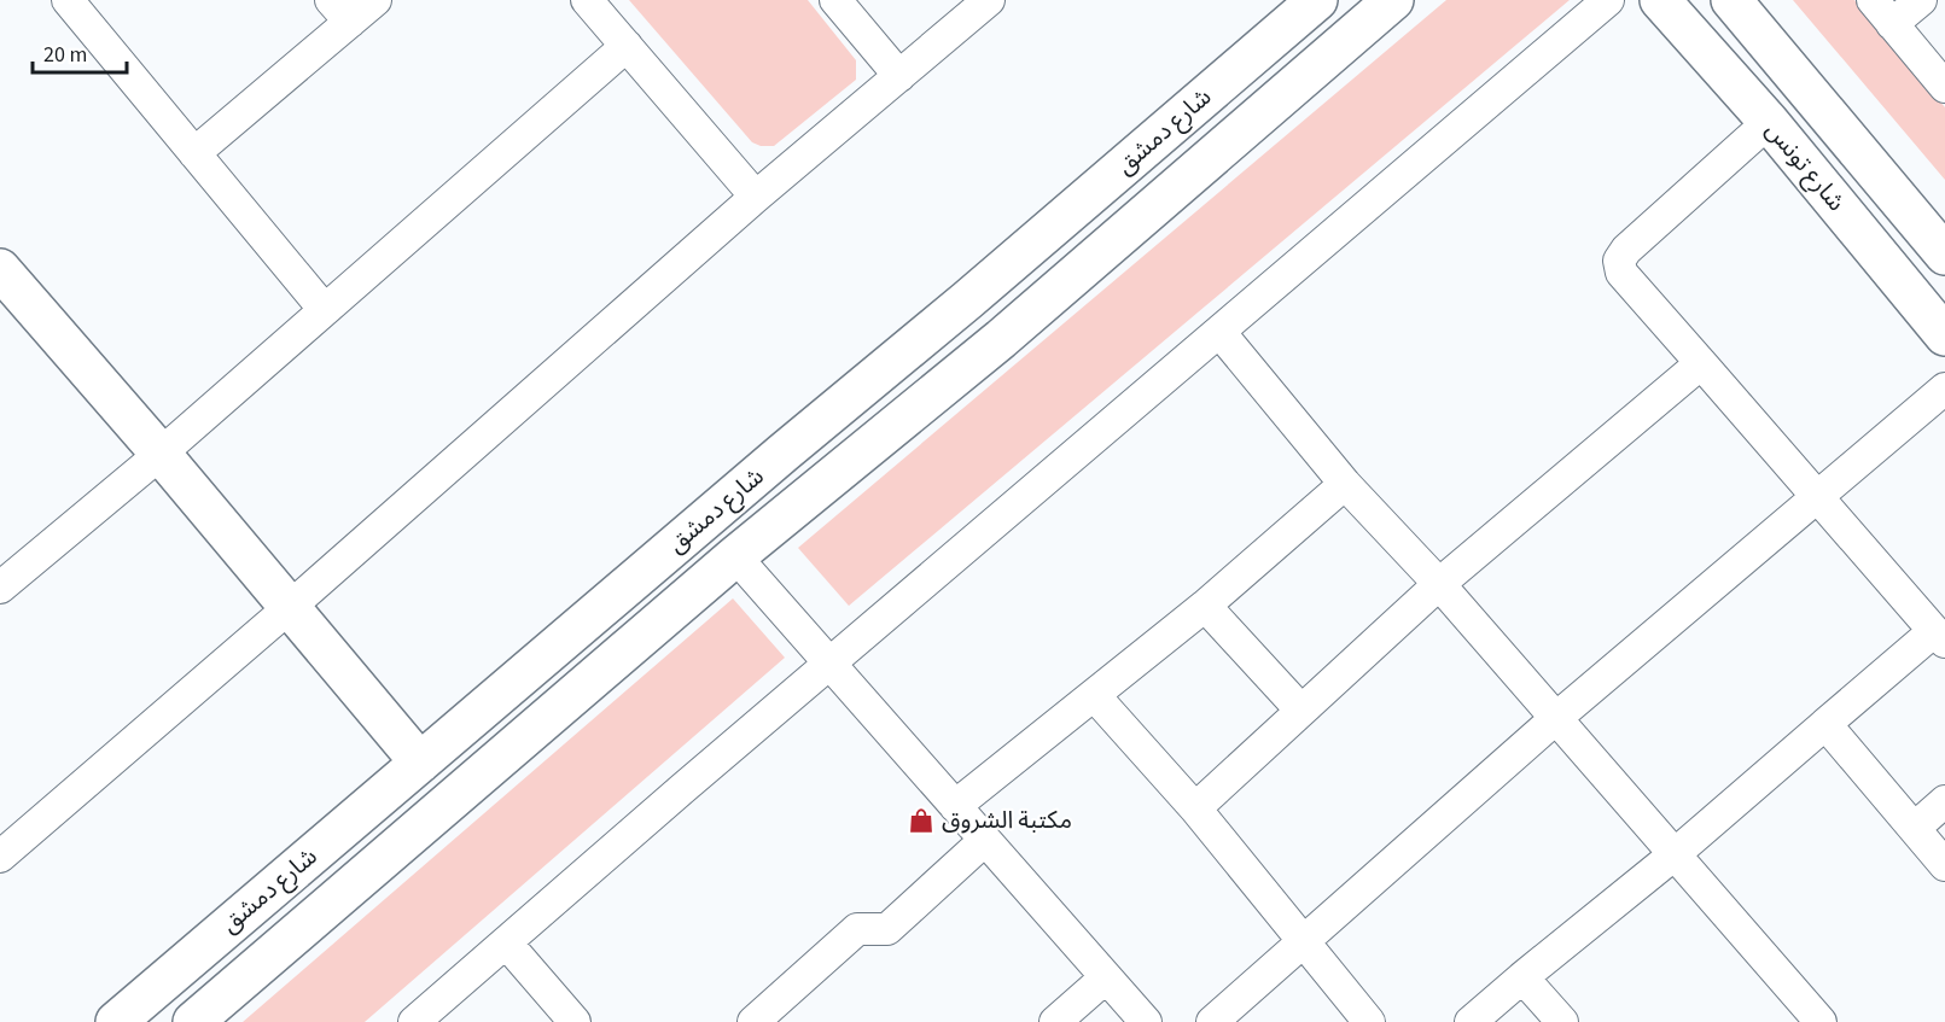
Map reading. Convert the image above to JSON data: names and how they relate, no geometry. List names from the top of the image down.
{
  "streets": {
    "main road": ["شارع دمشق", "شارع تونس"]
  },
  "places": {
    "shop": ["مكتبة الشروق"]
  },
  "scale_bar": "20 m"
}
